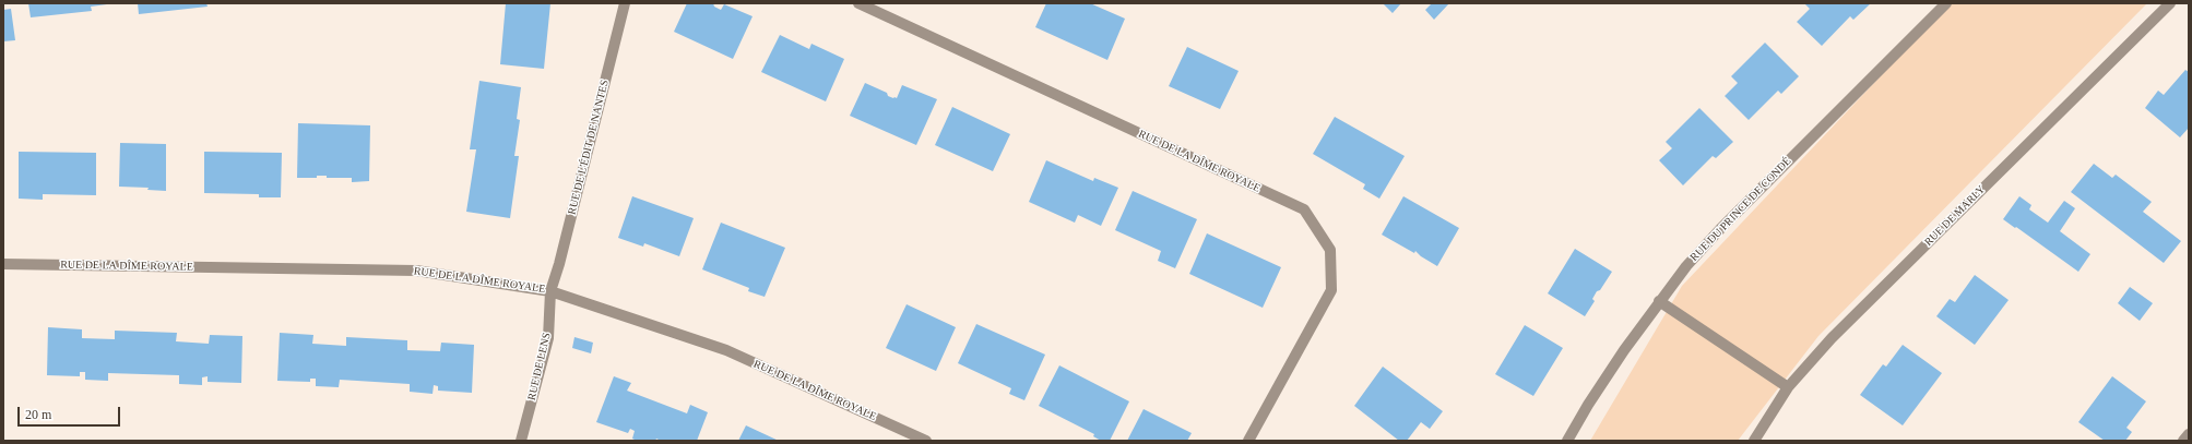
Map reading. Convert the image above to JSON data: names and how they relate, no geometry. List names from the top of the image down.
{
  "streets": {
    "street": [
      "RUE DE L'ÉDIT DE NANTES",
      "RUE DE LA DÎME ROYALE",
      "RUE DU PRINCE DE CONDÉ",
      "RUE DE MARLY",
      "RUE DE LENS"
    ]
  },
  "crossings": [
    ["RUE DE L'ÉDIT DE NANTES", "RUE DE LA DÎME ROYALE"],
    ["RUE DE L'ÉDIT DE NANTES", "RUE DE LENS"],
    ["RUE DE LA DÎME ROYALE", "RUE DE LENS"]
  ],
  "scale_bar": "20 m"
}
